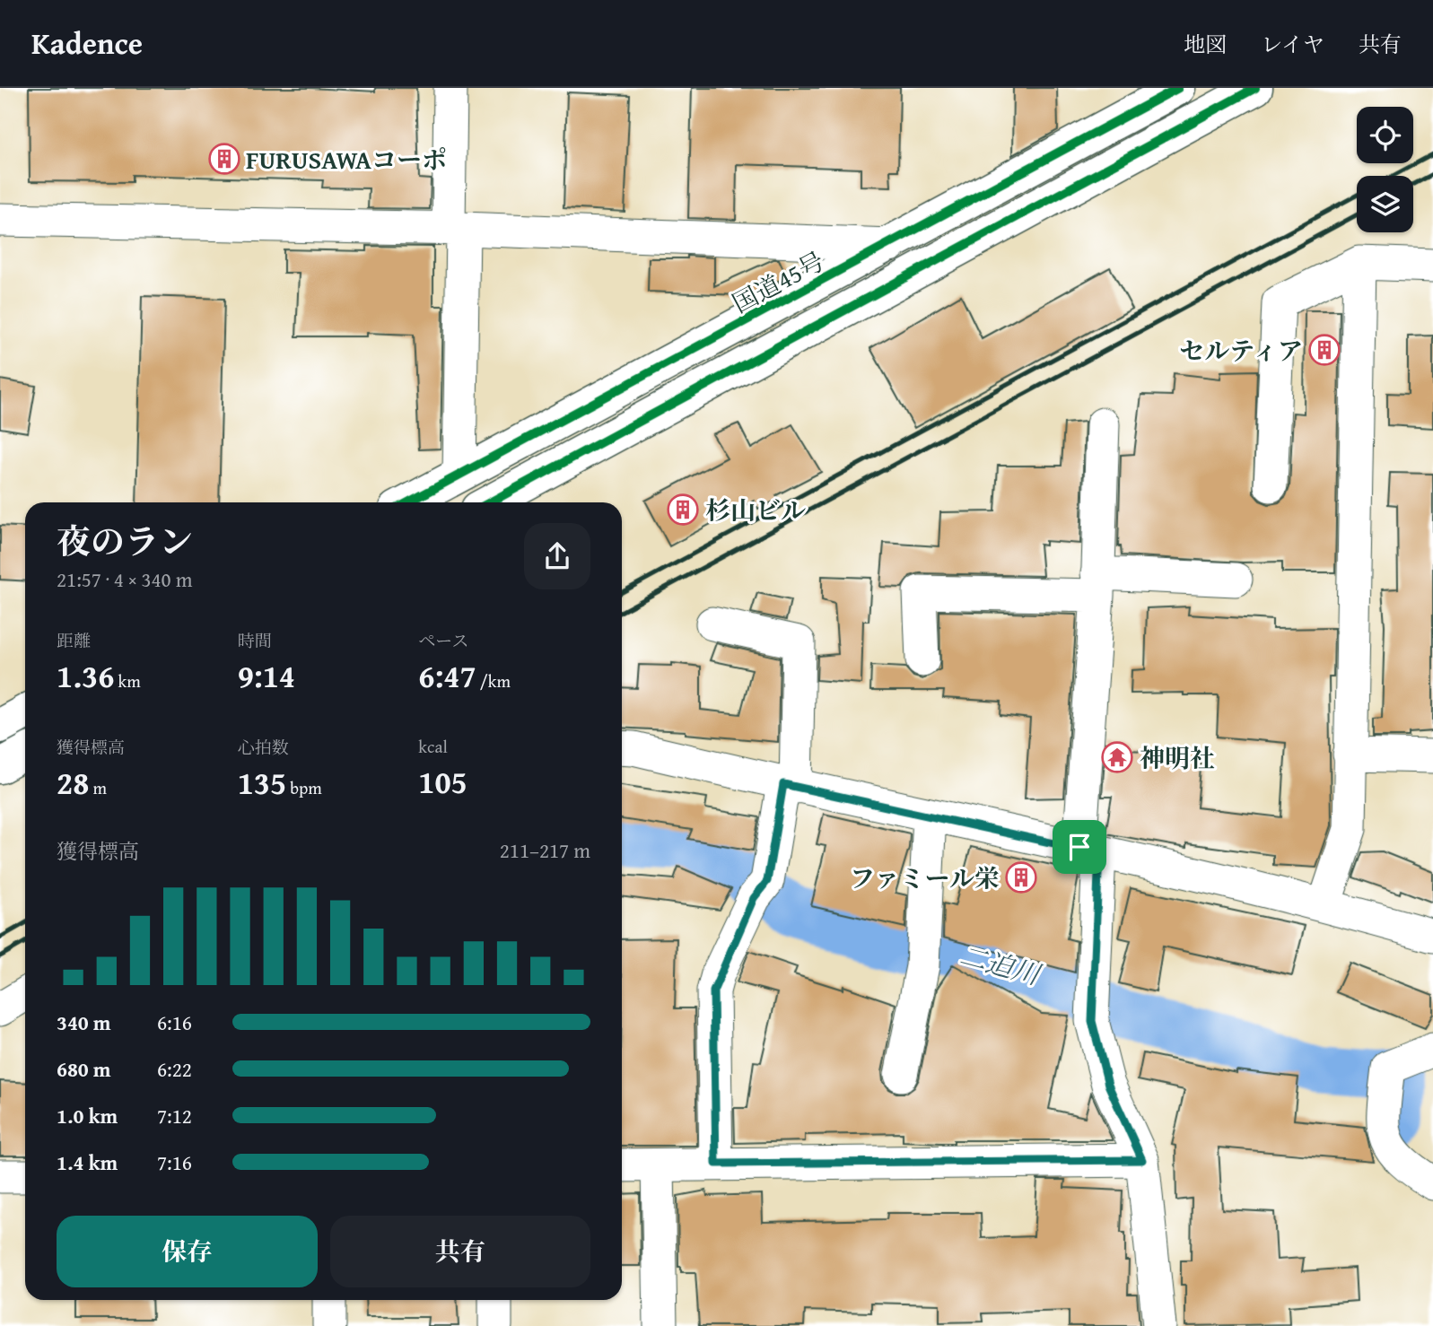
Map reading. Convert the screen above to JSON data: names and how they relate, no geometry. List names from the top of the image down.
{
  "streets": {
    "highway": ["国道45号"]
  },
  "water": ["二迫川"],
  "places": {
    "building": [
      "FURUSAWAコーポ",
      "セルティア",
      "杉山ビル",
      "ファミール栄"
    ],
    "temple": ["神明社"]
  },
  "page": {
    "header": "Kadence",
    "nav": ["地図", "レイヤ", "共有"],
    "heading": ["夜のラン", "21:57 · 4 × 340 m"],
    "stats": [
      ["距離", "1.36 km"],
      ["時間", "9:14"],
      ["ペース", "6:47 /km"],
      ["獲得標高", "28 m"],
      ["心拍数", "135 bpm"],
      ["kcal", "105"]
    ],
    "chart": ["獲得標高", "211–217 m"],
    "list": [
      {
        "name": "340 m",
        "note": "6:16"
      },
      {
        "name": "680 m",
        "note": "6:22"
      },
      {
        "name": "1.0 km",
        "note": "7:12"
      },
      {
        "name": "1.4 km",
        "note": "7:16"
      }
    ],
    "buttons": ["保存", "共有"]
  }
}
